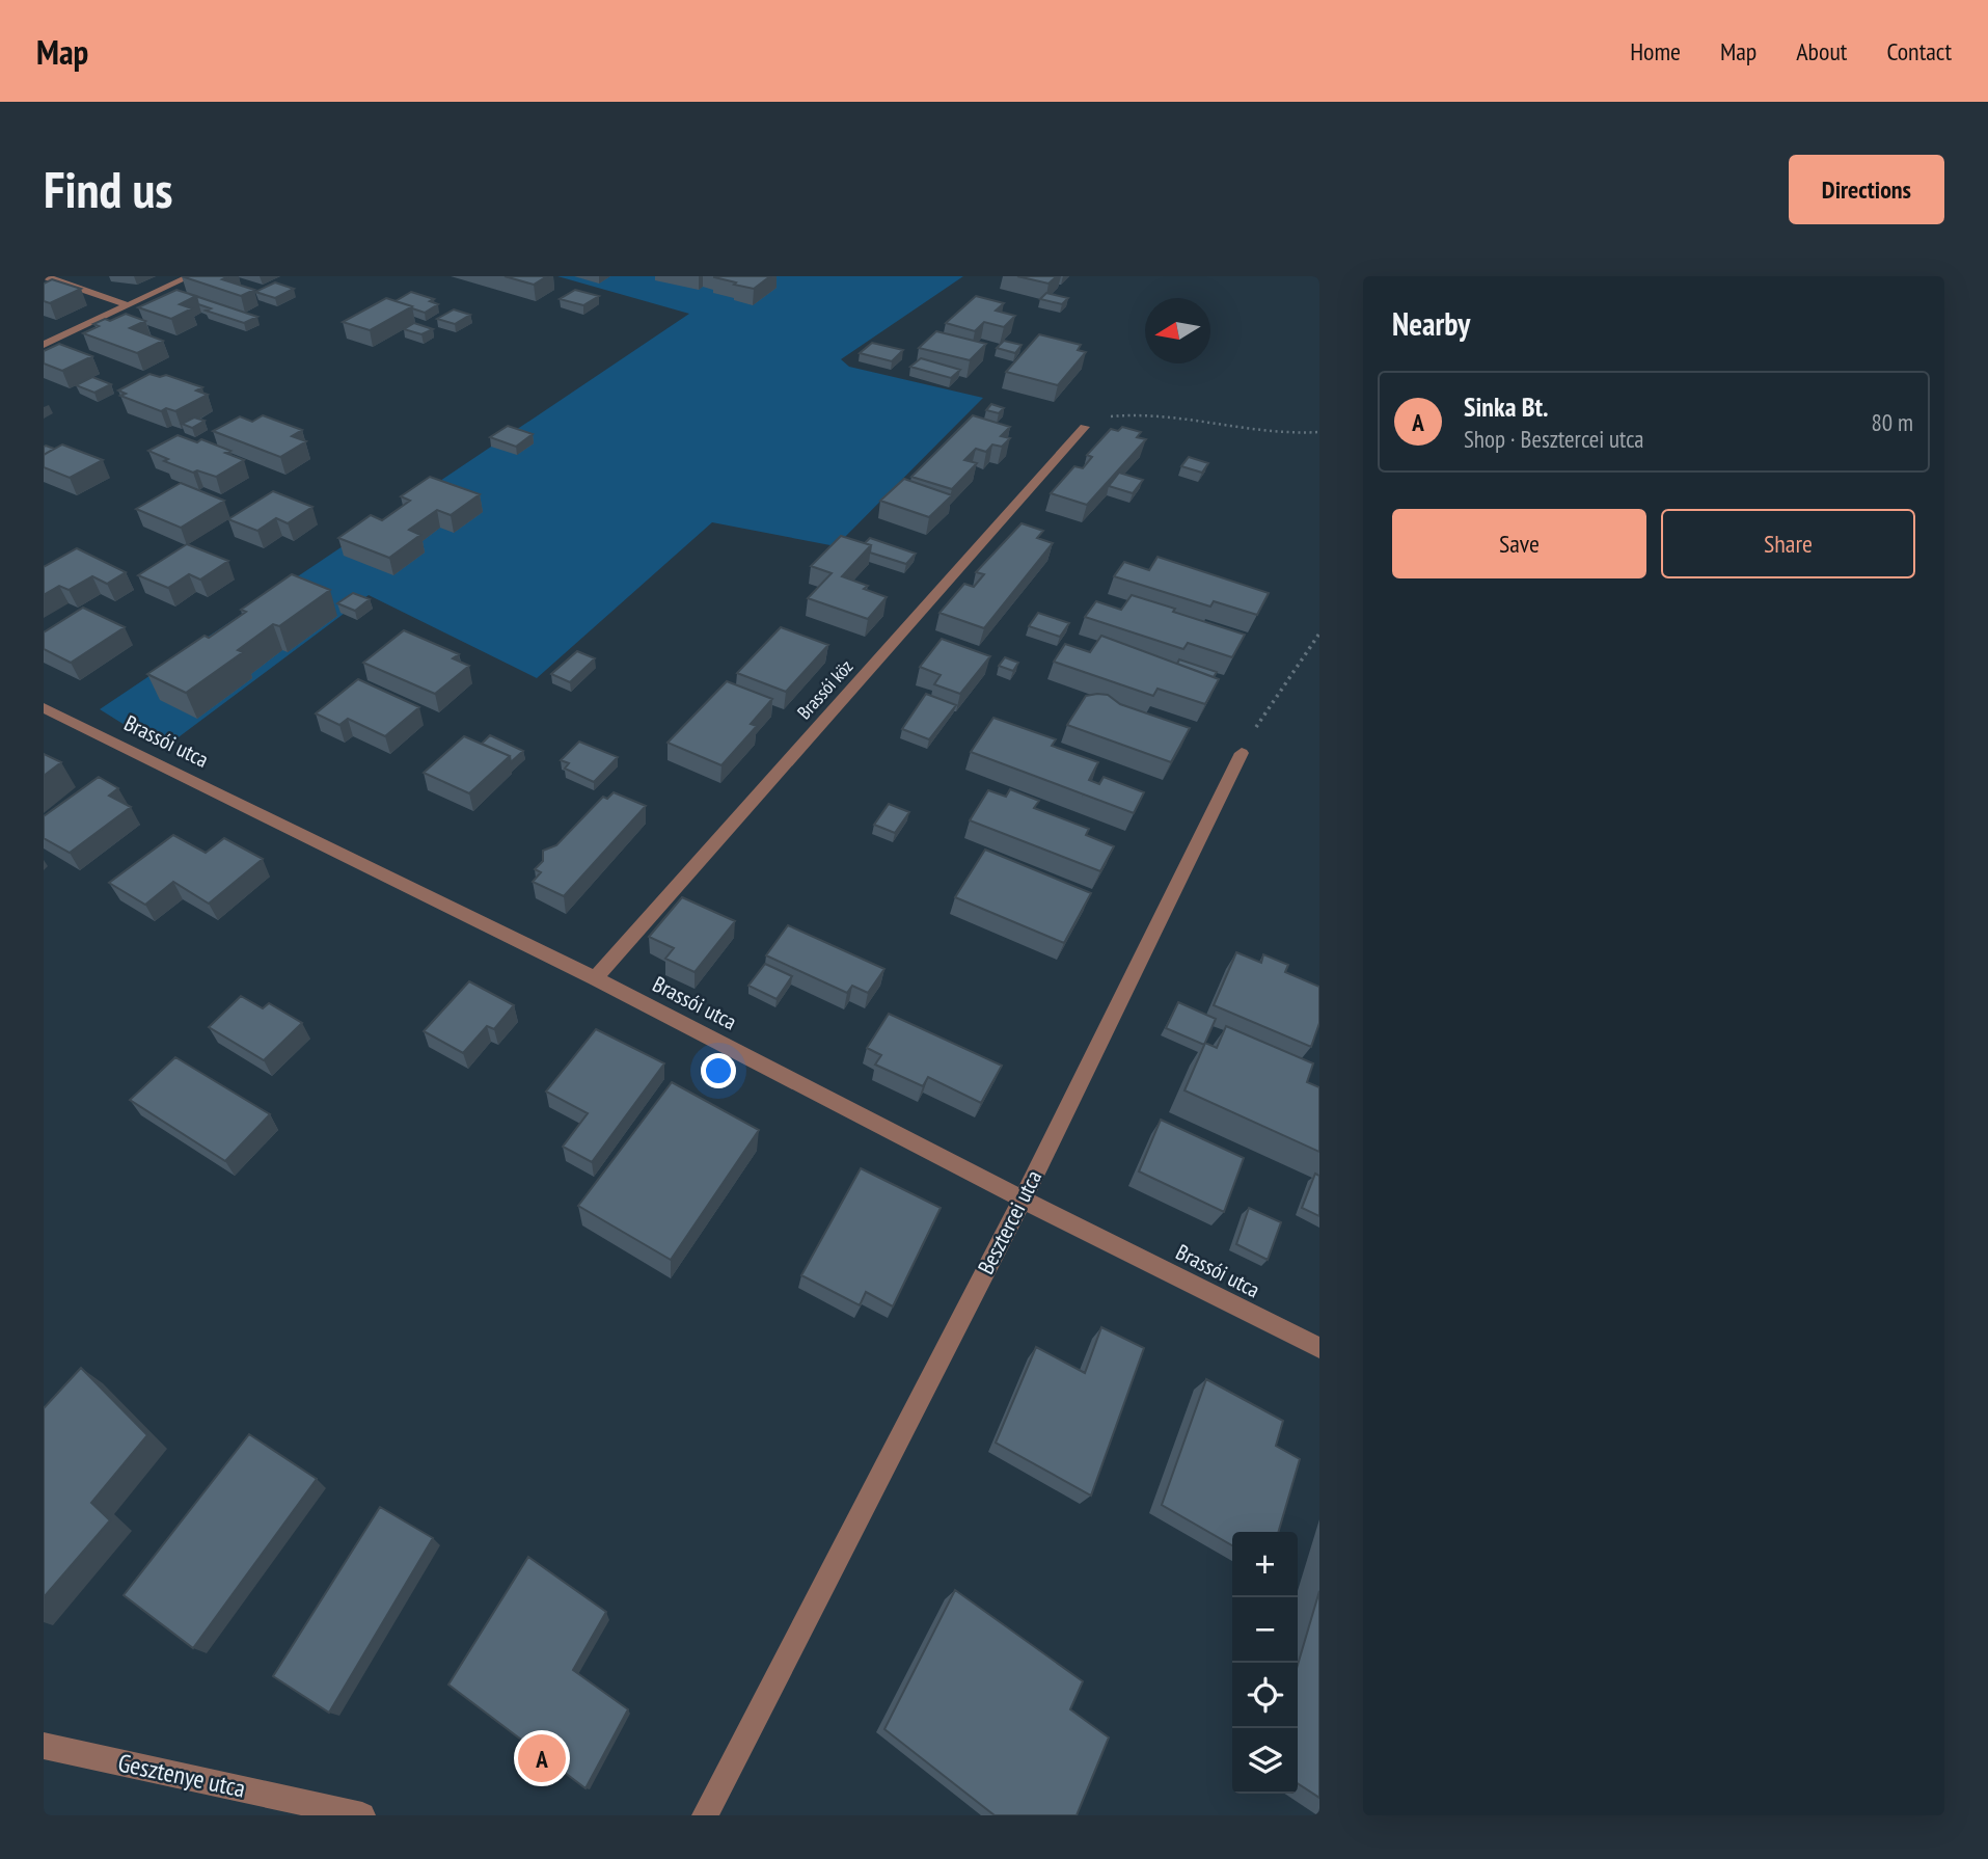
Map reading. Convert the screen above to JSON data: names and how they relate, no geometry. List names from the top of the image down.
{
  "streets": {
    "street": [
      "Brassói köz",
      "Brassói utca",
      "Besztercei utca",
      "Gesztenye utca"
    ]
  },
  "crossings": [
    ["Brassói köz", "Brassói utca"],
    ["Brassói utca", "Besztercei utca"]
  ],
  "north": "left",
  "page": {
    "header": "Map",
    "nav": [
      "Home",
      "Map",
      "About",
      "Contact"
    ],
    "buttons": [
      "Directions",
      ["Save", "Share"]
    ],
    "title": "Find us",
    "heading": "Nearby",
    "list": [
      {
        "mark": "A",
        "name": "Sinka Bt.",
        "note": "Shop · Besztercei utca",
        "value": "80 m"
      }
    ],
    "map_buttons": ["+", "−"],
    "pins": "A"
  }
}
